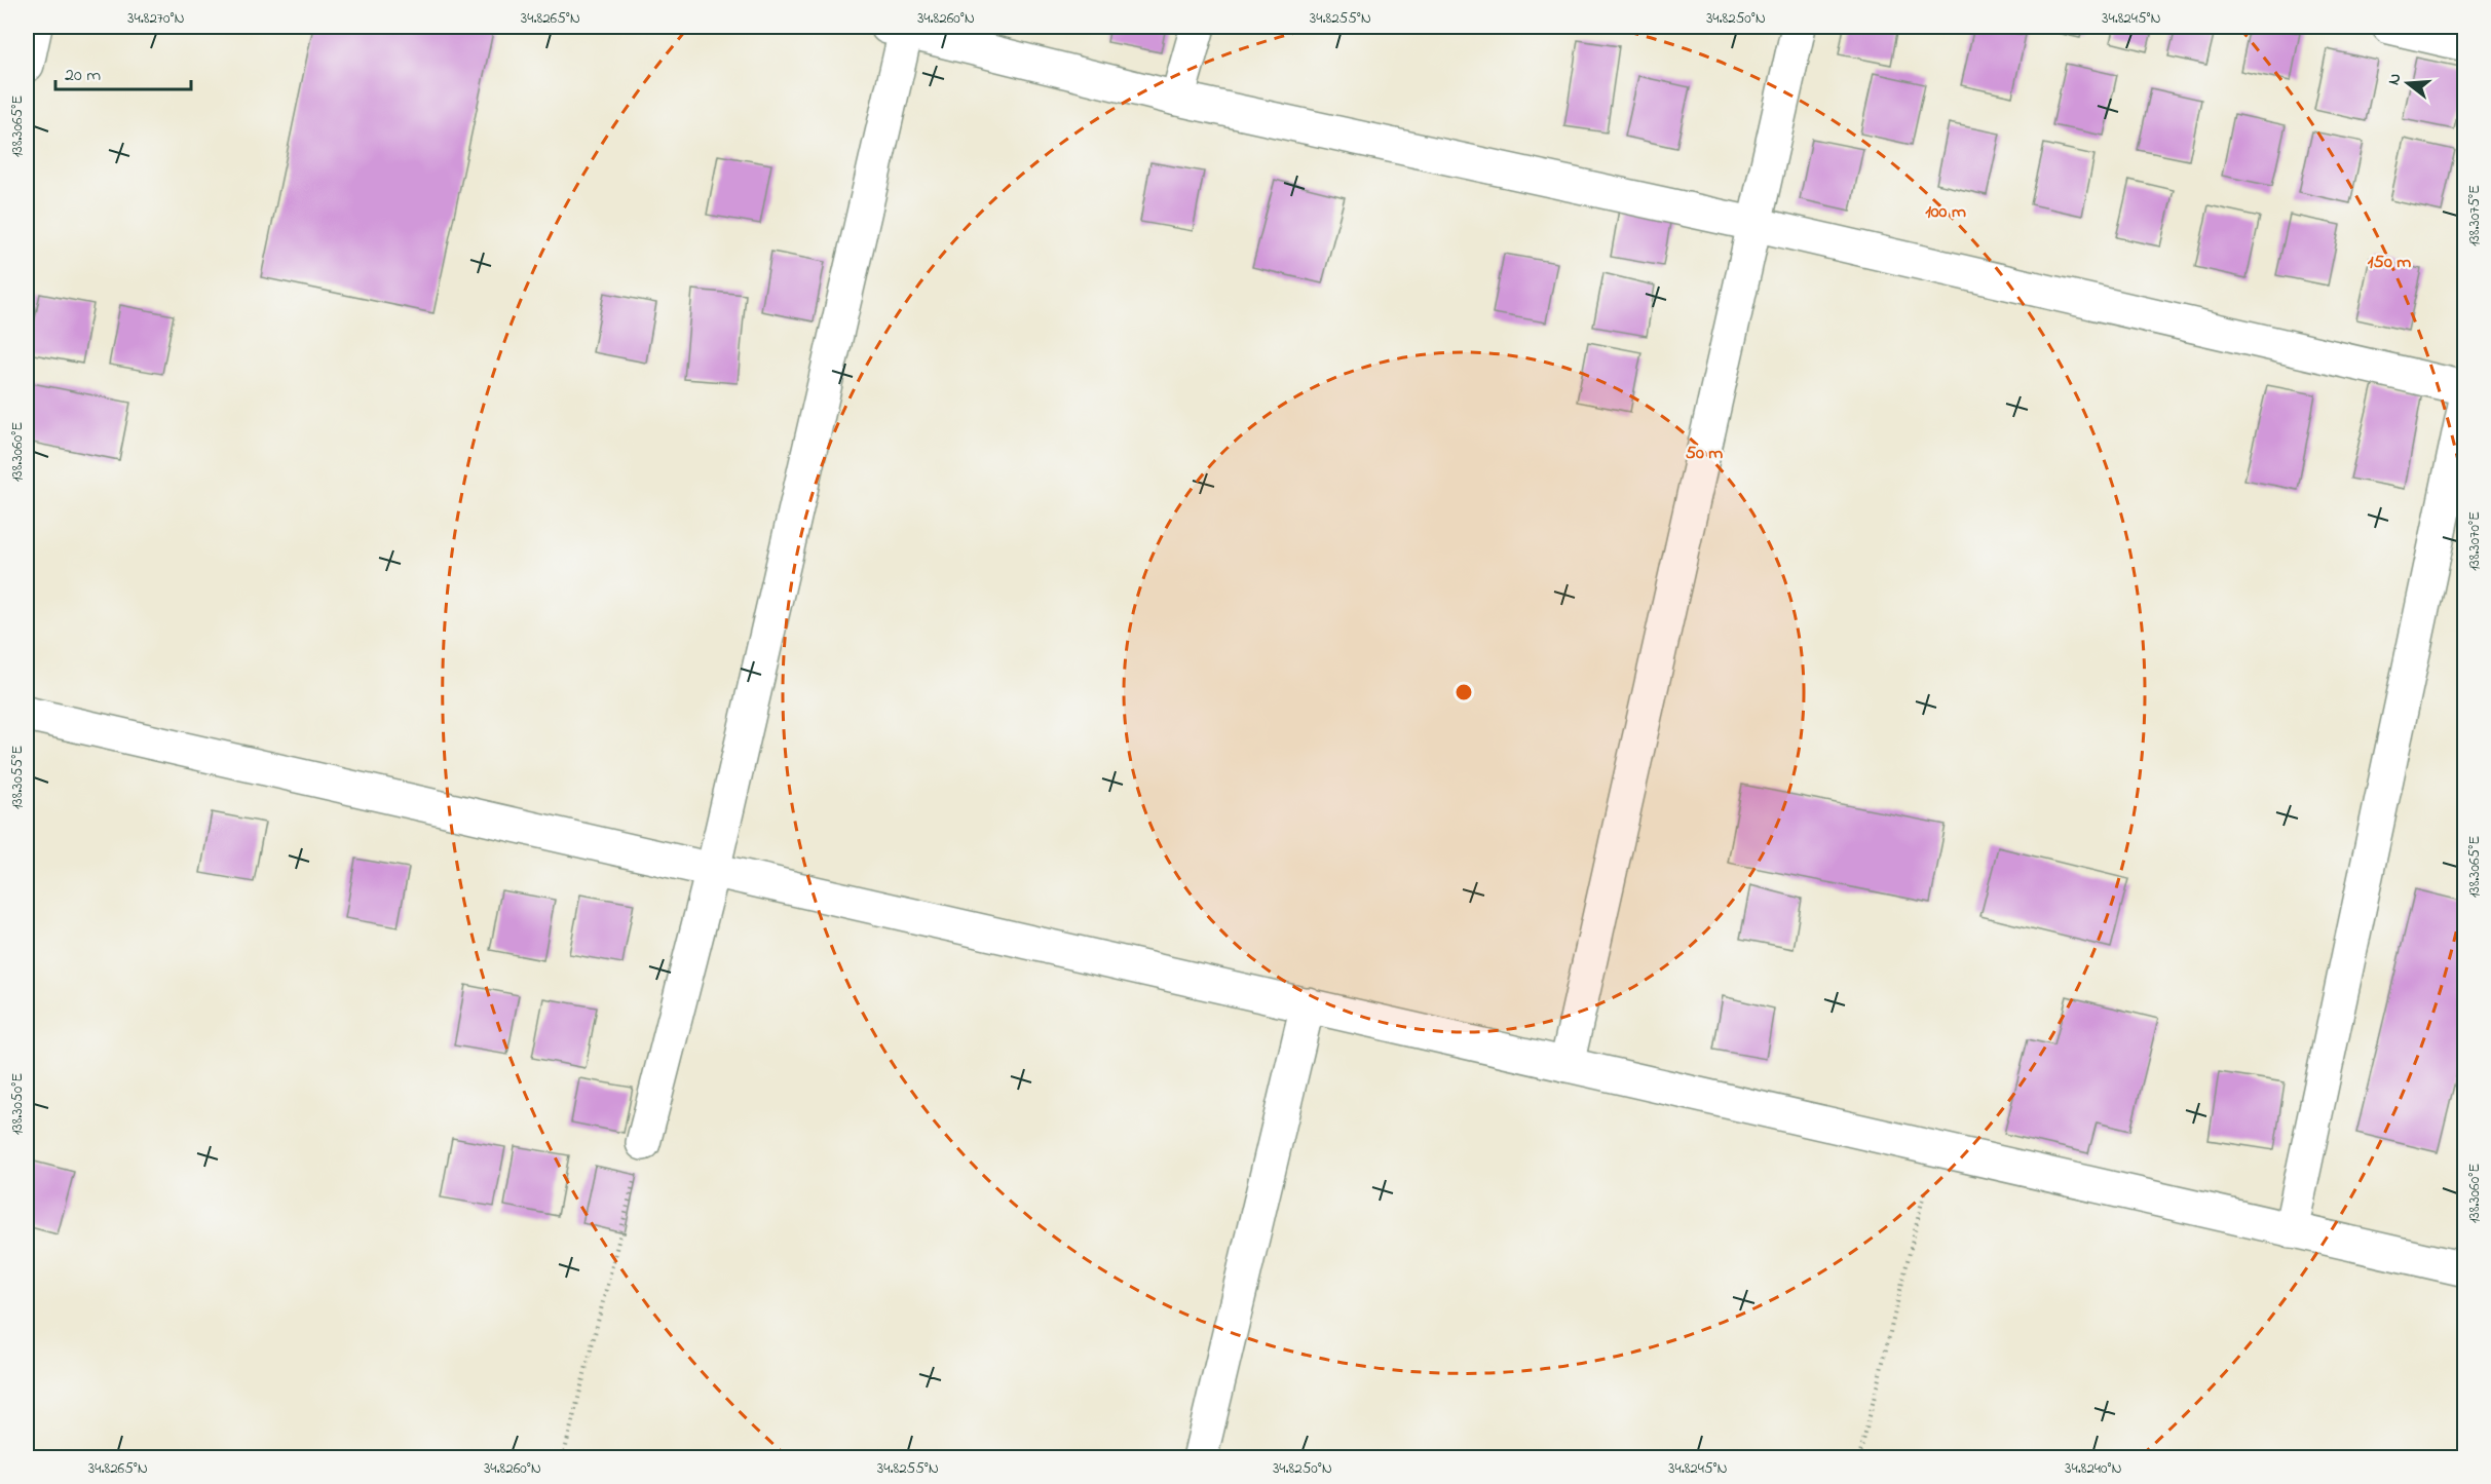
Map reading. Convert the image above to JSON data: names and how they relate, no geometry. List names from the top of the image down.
{
  "scale_bar": "20 m",
  "north": "left",
  "coordinates": [
    "34.8270°N",
    "34.8265°N",
    "34.8260°N",
    "34.8255°N",
    "34.8250°N",
    "34.8245°N",
    "138.3065°E",
    "138.3075°E",
    "138.3060°E",
    "138.3070°E",
    "138.3055°E",
    "138.3050°E",
    "34.8240°N"
  ],
  "rings": ["100 m", "150 m", "50 m"]
}
